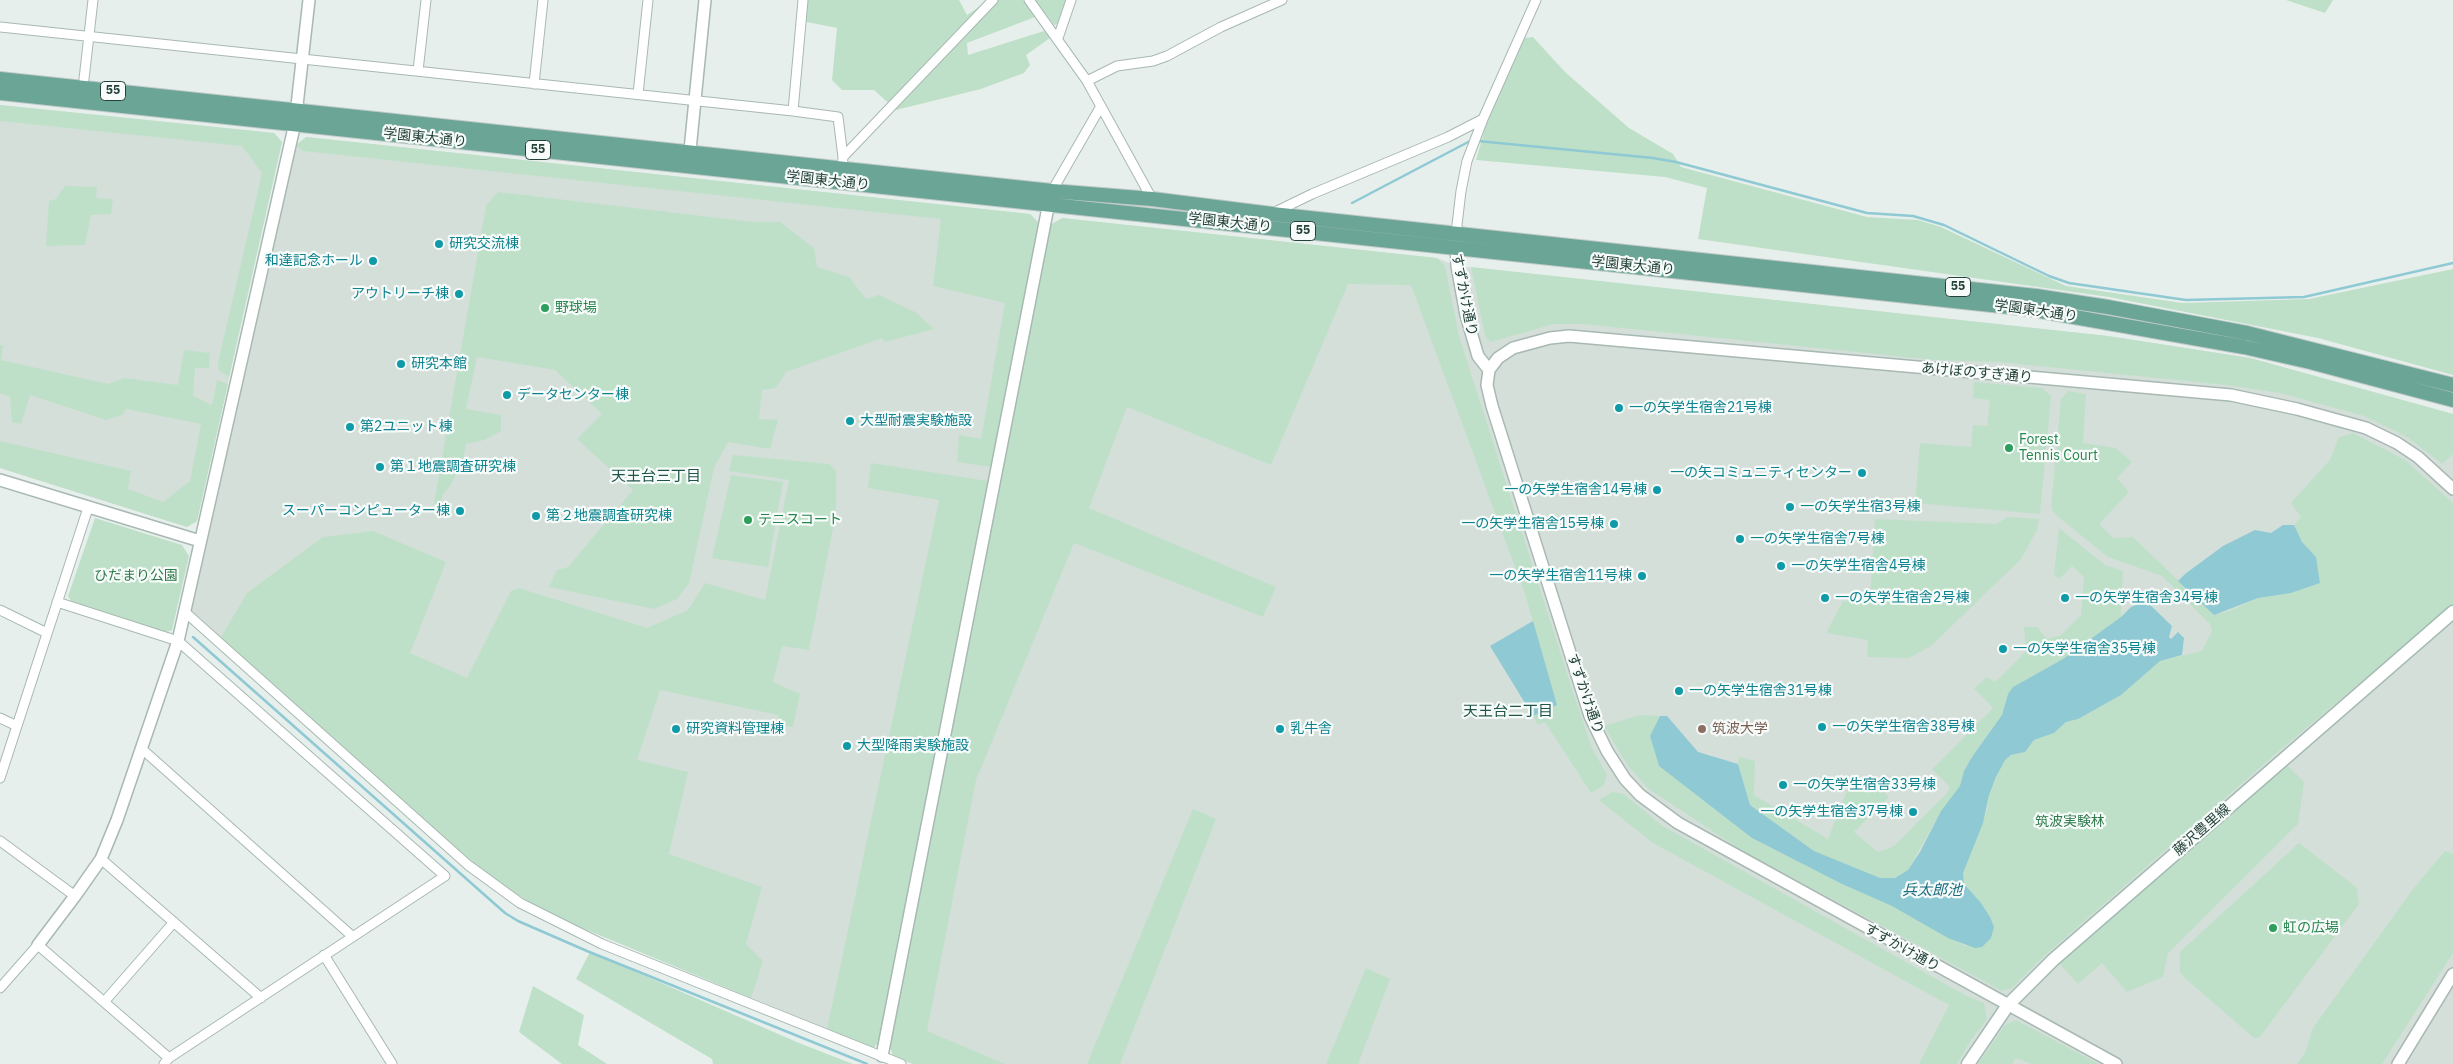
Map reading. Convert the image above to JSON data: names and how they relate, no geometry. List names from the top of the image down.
{
  "streets": {
    "main road": ["55", "学園東大通り", "藤沢豊里線"],
    "street": ["すずかけ通り", "あけぼのすぎ通り"]
  },
  "crossings": [
    ["学園東大通り", "すずかけ通り"],
    ["すずかけ通り", "あけぼのすぎ通り"],
    ["すずかけ通り", "藤沢豊里線"]
  ],
  "districts": ["天王台三丁目", "天王台二丁目"],
  "water": ["兵太郎池"],
  "parks": ["ひだまり公園", "筑波実験林"],
  "places": [
    "研究交流棟",
    "和達記念ホール",
    "アウトリーチ棟",
    "野球場",
    "研究本館",
    "データセンター棟",
    "一の矢学生宿舎21号棟",
    "大型耐震実験施設",
    "第2ユニット棟",
    "Forest Tennis Court",
    "第１地震調査研究棟",
    "一の矢コミュニティセンター",
    "一の矢学生宿舎14号棟",
    "一の矢学生宿3号棟",
    "スーパーコンピューター棟",
    "第２地震調査研究棟",
    "テニスコート",
    "一の矢学生宿舎15号棟",
    "一の矢学生宿舎7号棟",
    "一の矢学生宿舎4号棟",
    "一の矢学生宿舎11号棟",
    "一の矢学生宿舎2号棟",
    "一の矢学生宿舎34号棟",
    "一の矢学生宿舎35号棟",
    "一の矢学生宿舎31号棟",
    "一の矢学生宿舎38号棟",
    "研究資料管理棟",
    "乳牛舎",
    "筑波大学",
    "大型降雨実験施設",
    "一の矢学生宿舎33号棟",
    "一の矢学生宿舎37号棟",
    "虹の広場"
  ]
}
